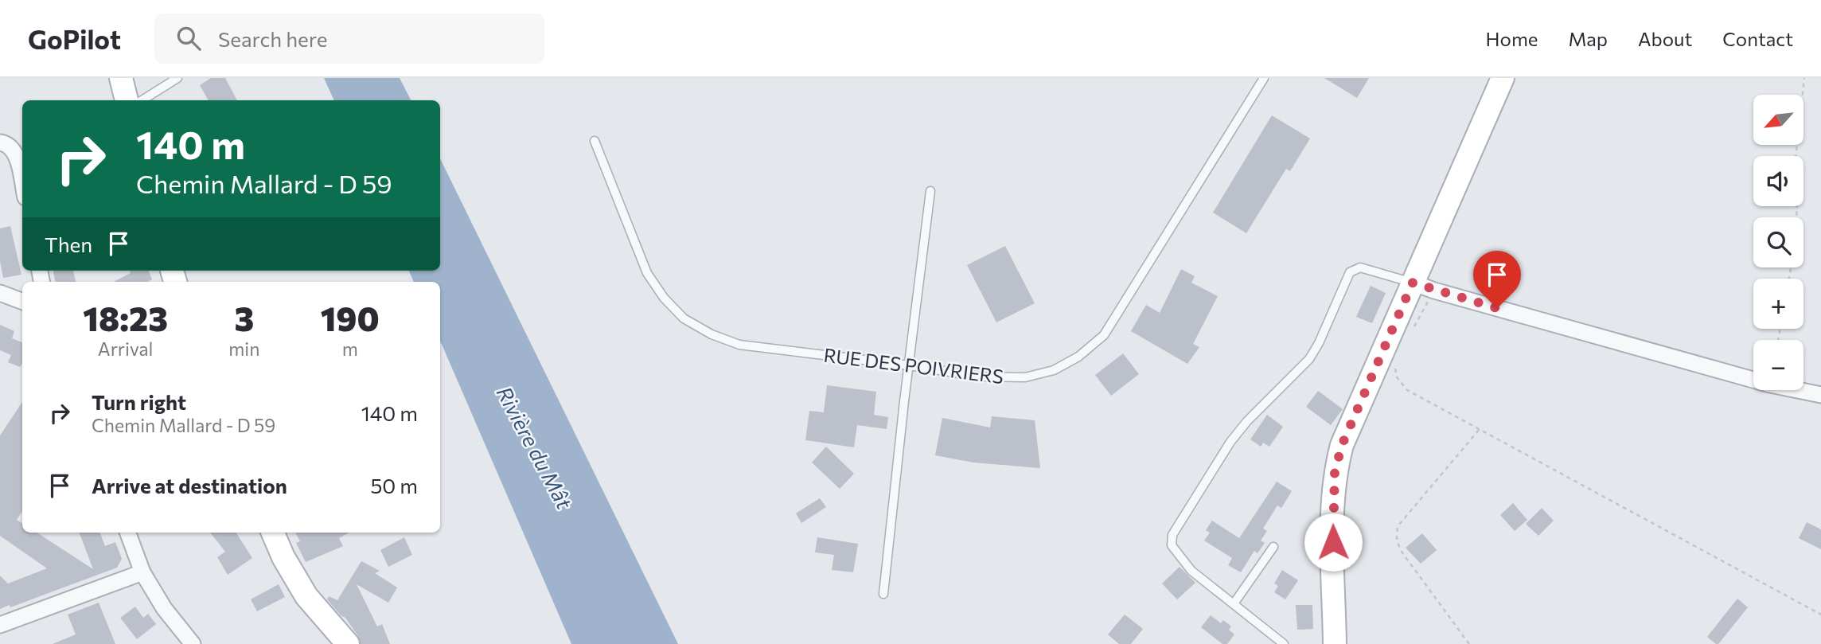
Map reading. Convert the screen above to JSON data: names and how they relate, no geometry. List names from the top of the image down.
{
  "streets": {
    "lane": ["RUE DES POIVRIERS"]
  },
  "water": ["Rivière du Mât"],
  "north": "bottom left",
  "page": {
    "header": "GoPilot",
    "search": "Search here",
    "nav": [
      "Home",
      "Map",
      "About",
      "Contact"
    ],
    "map_buttons": ["+", "−"],
    "turn": ["140 m", "Chemin Mallard - D 59"],
    "then": "Then",
    "eta": [
      "18:23",
      "Arrival",
      "3",
      "min",
      "190",
      "m"
    ],
    "list": [
      {
        "name": "Turn right",
        "note": "Chemin Mallard - D 59",
        "value": "140 m"
      },
      {
        "name": "Arrive at destination",
        "value": "50 m"
      }
    ]
  }
}
